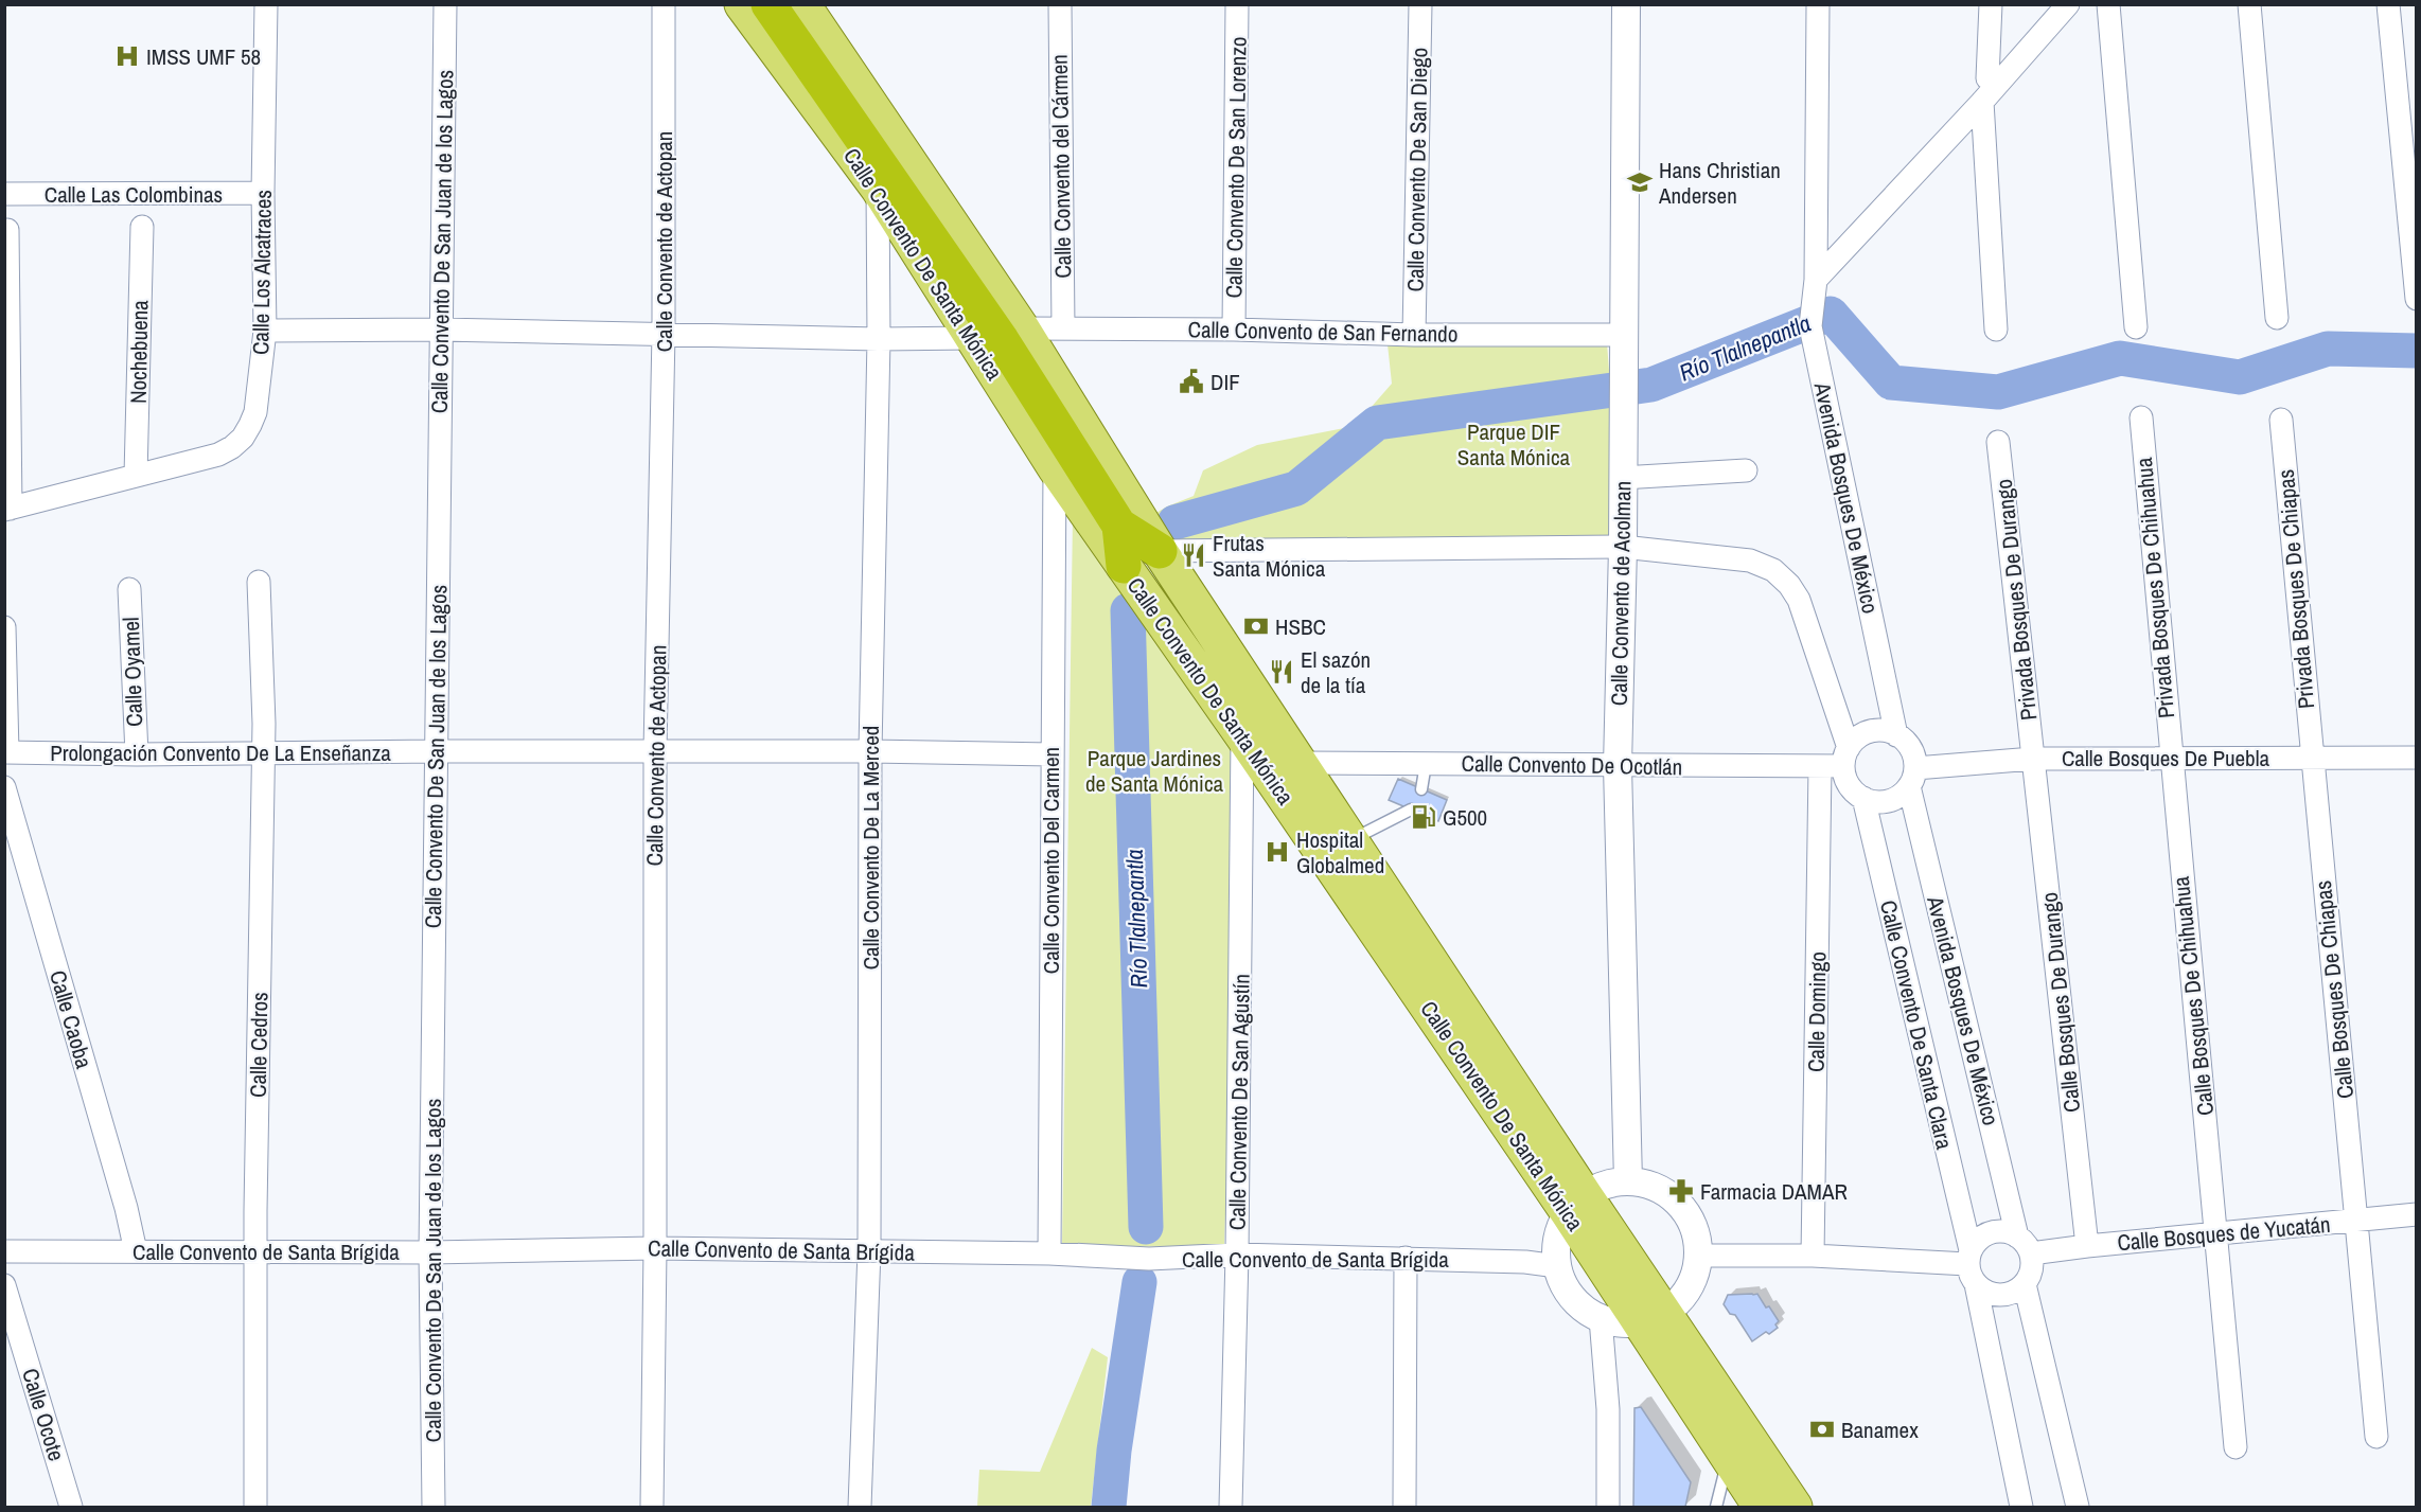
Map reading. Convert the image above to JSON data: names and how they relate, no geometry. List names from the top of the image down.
{
  "streets": {
    "main road": ["Calle Convento De Santa Mónica"],
    "street": [
      "Calle Convento del Cármen",
      "Calle Convento De San Lorenzo",
      "Calle Convento De San Diego",
      "Calle Las Colombinas",
      "Calle Convento De San Juan de los Lagos",
      "Calle Convento de Actopan",
      "Calle Los Alcatraces",
      "Calle Convento de San Fernando",
      "Nochebuena",
      "Avenida Bosques De México",
      "Privada Bosques De Chihuahua",
      "Privada Bosques De Chiapas",
      "Calle Convento de Acolman",
      "Privada Bosques De Durango",
      "Calle Oyamel",
      "Prolongación Convento De La Enseñanza",
      "Calle Bosques De Puebla",
      "Calle Convento De Ocotlán",
      "Calle Convento De La Merced",
      "Calle Convento Del Carmen",
      "Calle Bosques De Chiapas",
      "Calle Bosques De Chihuahua",
      "Calle Bosques De Durango",
      "Calle Domingo",
      "Calle Caoba",
      "Calle Convento De Santa Clara",
      "Calle Cedros",
      "Calle Convento De San Agustín",
      "Calle Bosques de Yucatán",
      "Calle Convento de Santa Brígida",
      "Calle Ocote"
    ]
  },
  "crossings": [
    ["Calle Convento del Cármen", "Calle Convento de San Fernando"],
    ["Calle Convento De San Lorenzo", "Calle Convento de San Fernando"],
    ["Calle Convento De San Diego", "Calle Convento de San Fernando"],
    ["Calle Las Colombinas", "Calle Los Alcatraces"],
    ["Calle Convento De San Juan de los Lagos", "Calle Convento de San Fernando"],
    ["Calle Convento De San Juan de los Lagos", "Prolongación Convento De La Enseñanza"],
    ["Calle Convento De San Juan de los Lagos", "Calle Convento de Santa Brígida"],
    ["Calle Convento de Actopan", "Calle Convento de San Fernando"],
    ["Calle Convento de Actopan", "Prolongación Convento De La Enseñanza"],
    ["Calle Convento de Actopan", "Calle Convento de Santa Brígida"],
    ["Calle Convento De Santa Mónica", "Calle Convento de San Fernando"],
    ["Calle Convento De Santa Mónica", "Calle Convento De Ocotlán"],
    ["Calle Convento De Santa Mónica", "Calle Convento De La Merced"],
    ["Calle Convento De Santa Mónica", "Calle Convento Del Carmen"],
    ["Calle Convento De Santa Mónica", "Calle Convento De San Agustín"],
    ["Calle Los Alcatraces", "Calle Convento de San Fernando"],
    ["Calle Los Alcatraces", "Nochebuena"],
    ["Calle Convento de San Fernando", "Calle Convento de Acolman"],
    ["Calle Convento de San Fernando", "Calle Convento De La Merced"],
    ["Avenida Bosques De México", "Calle Bosques De Puebla"],
    ["Avenida Bosques De México", "Calle Convento De Ocotlán"],
    ["Avenida Bosques De México", "Calle Convento De Santa Clara"],
    ["Avenida Bosques De México", "Calle Bosques de Yucatán"],
    ["Privada Bosques De Chihuahua", "Calle Bosques De Puebla"],
    ["Privada Bosques De Chihuahua", "Calle Bosques De Chihuahua"],
    ["Privada Bosques De Chiapas", "Calle Bosques De Puebla"],
    ["Privada Bosques De Chiapas", "Calle Bosques De Chiapas"],
    ["Calle Convento de Acolman", "Calle Convento De Ocotlán"],
    ["Privada Bosques De Durango", "Calle Bosques De Puebla"],
    ["Privada Bosques De Durango", "Calle Bosques De Durango"],
    ["Calle Oyamel", "Prolongación Convento De La Enseñanza"],
    ["Prolongación Convento De La Enseñanza", "Calle Convento De La Merced"],
    ["Prolongación Convento De La Enseñanza", "Calle Convento Del Carmen"],
    ["Prolongación Convento De La Enseñanza", "Calle Cedros"],
    ["Calle Bosques De Puebla", "Calle Convento De Ocotlán"],
    ["Calle Bosques De Puebla", "Calle Bosques De Chiapas"],
    ["Calle Bosques De Puebla", "Calle Bosques De Chihuahua"],
    ["Calle Bosques De Puebla", "Calle Bosques De Durango"],
    ["Calle Bosques De Puebla", "Calle Convento De Santa Clara"],
    ["Calle Convento De Ocotlán", "Calle Domingo"],
    ["Calle Convento De Ocotlán", "Calle Convento De Santa Clara"],
    ["Calle Convento De La Merced", "Calle Convento de Santa Brígida"],
    ["Calle Convento Del Carmen", "Calle Convento de Santa Brígida"],
    ["Calle Bosques De Chiapas", "Calle Bosques de Yucatán"],
    ["Calle Bosques De Chihuahua", "Calle Bosques de Yucatán"],
    ["Calle Bosques De Durango", "Calle Bosques de Yucatán"],
    ["Calle Caoba", "Calle Convento de Santa Brígida"],
    ["Calle Convento De Santa Clara", "Calle Bosques de Yucatán"],
    ["Calle Cedros", "Calle Convento de Santa Brígida"],
    ["Calle Convento De San Agustín", "Calle Convento de Santa Brígida"]
  ],
  "water": ["Río Tlalnepantla"],
  "parks": ["Parque DIF Santa Mónica", "Parque Jardines de Santa Mónica"],
  "places": {
    "hospital": ["IMSS UMF 58", "Hospital Globalmed"],
    "school or university": ["Hans Christian Andersen"],
    "public building": ["DIF"],
    "restaurant": ["Frutas Santa Mónica", "El sazón de la tía"],
    "bank": ["HSBC", "Banamex"],
    "fuel station": ["G500"],
    "pharmacy": ["Farmacia DAMAR"]
  }
}
